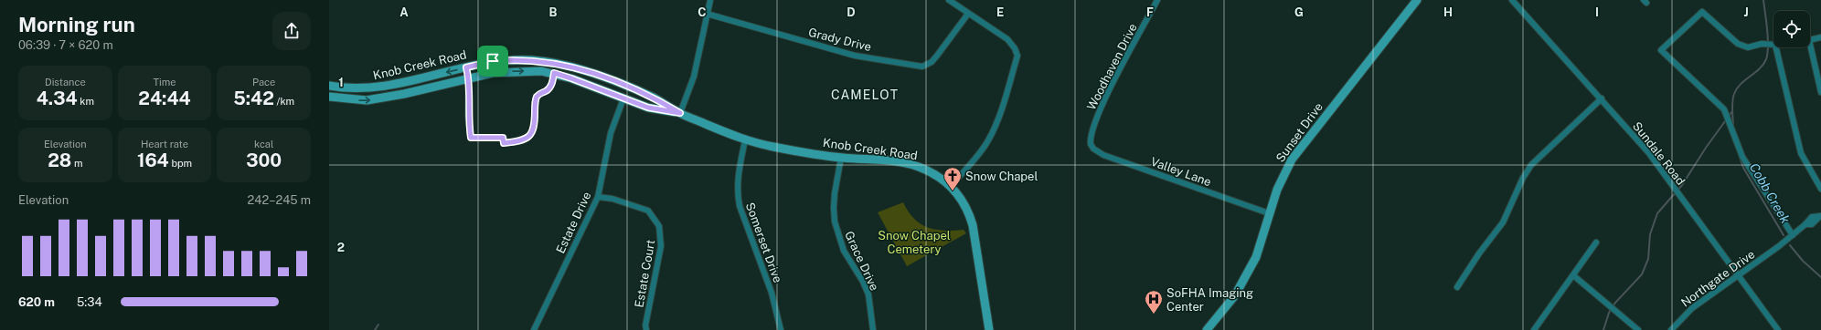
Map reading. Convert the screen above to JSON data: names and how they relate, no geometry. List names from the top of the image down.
{
  "streets": {
    "main road": ["Knob Creek Road", "Sunset Drive"],
    "street": [
      "Grady Drive",
      "Woodhaven Drive",
      "Sundale Road",
      "Valley Lane",
      "Estate Drive",
      "Somerset Drive",
      "Grace Drive",
      "Estate Court",
      "Northgate Drive"
    ]
  },
  "crossings": [
    ["Knob Creek Road", "Estate Drive"],
    ["Knob Creek Road", "Somerset Drive"],
    ["Knob Creek Road", "Grace Drive"],
    ["Woodhaven Drive", "Valley Lane"],
    ["Sunset Drive", "Valley Lane"],
    ["Sundale Road", "Northgate Drive"],
    ["Estate Drive", "Estate Court"]
  ],
  "districts": ["CAMELOT"],
  "water": ["Cobb Creek"],
  "parks": ["Snow Chapel Cemetery"],
  "places": {
    "church": ["Snow Chapel"],
    "hospital": ["SoFHA Imaging Center"]
  },
  "page": {
    "heading": ["Morning run", "06:39 · 7 × 620 m"],
    "stats": [
      ["Distance", "4.34 km"],
      ["Time", "24:44"],
      ["Pace", "5:42 /km"],
      ["Elevation", "28 m"],
      ["Heart rate", "164 bpm"],
      ["kcal", "300"]
    ],
    "chart": ["Elevation", "242–245 m"],
    "list": [
      {
        "name": "620 m",
        "note": "5:34"
      }
    ]
  },
  "grid": {
    "columns": [
      "A",
      "B",
      "C",
      "D",
      "E",
      "F",
      "G",
      "H",
      "I",
      "J"
    ],
    "rows": ["1", "2"]
  }
}
